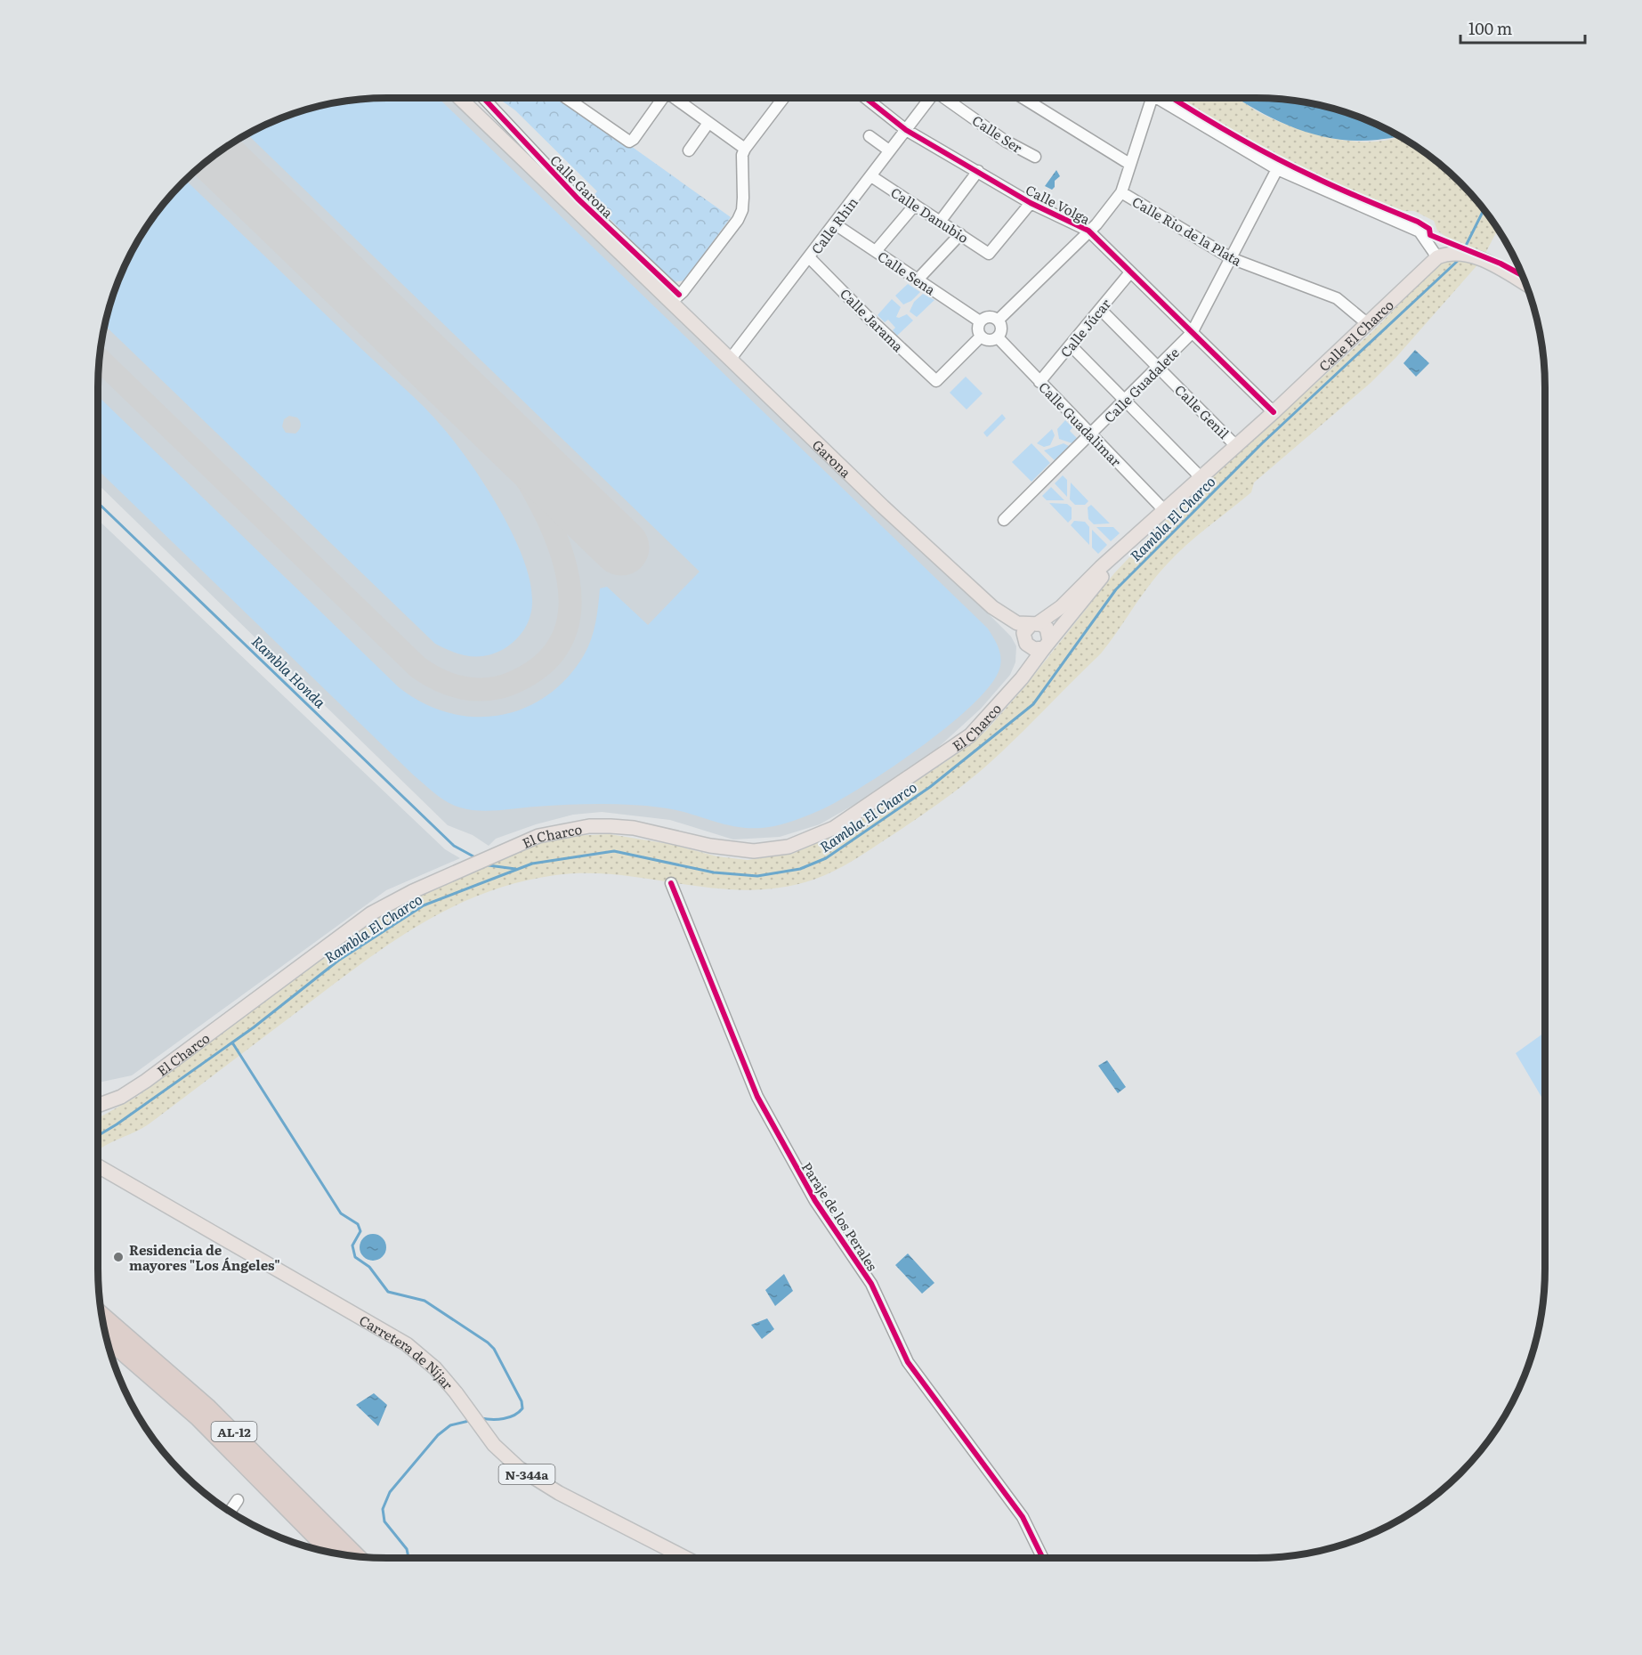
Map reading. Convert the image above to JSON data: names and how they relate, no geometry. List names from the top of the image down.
{
  "streets": {
    "highway": ["AL-12"],
    "main road": [
      "Calle El Charco",
      "Garona",
      "El Charco",
      "Carretera de Níjar",
      "N-344a"
    ],
    "street": [
      "Calle Ser",
      "Calle Garona",
      "Calle Volga",
      "Calle Danubio",
      "Calle Rhin",
      "Calle Rio de la Plata",
      "Calle Sena",
      "Calle Jarama",
      "Calle Júcar",
      "Calle Guadalete",
      "Calle Genil",
      "Calle Guadalimar",
      "Paraje de los Perales"
    ]
  },
  "crossings": [
    ["Calle Garona", "Garona"],
    ["Calle Volga", "Calle Danubio"],
    ["Calle Volga", "Calle Rhin"],
    ["Calle Volga", "Calle Júcar"],
    ["Calle Volga", "Calle El Charco"],
    ["Calle Volga", "Calle Guadalete"],
    ["Calle Volga", "El Charco"],
    ["Calle Danubio", "Calle Rhin"],
    ["Calle Rhin", "Calle Sena"],
    ["Calle Rhin", "Calle Jarama"],
    ["Calle Rhin", "Garona"],
    ["Calle Rio de la Plata", "Calle El Charco"],
    ["Calle Rio de la Plata", "Calle Guadalete"],
    ["Calle Sena", "Calle Jarama"],
    ["Calle Sena", "Calle Guadalimar"],
    ["Calle Jarama", "Calle Guadalimar"],
    ["Calle Júcar", "Calle Genil"],
    ["Calle Júcar", "Calle Guadalimar"],
    ["Calle El Charco", "El Charco"],
    ["Calle Guadalete", "Calle Genil"],
    ["Calle Guadalete", "Calle Guadalimar"],
    ["Calle Genil", "El Charco"],
    ["Calle Guadalimar", "El Charco"]
  ],
  "water": ["Rambla El Charco", "Rambla Honda"],
  "places": ["Residencia de mayores \"Los Ángeles\""],
  "scale_bar": "100 m"
}
